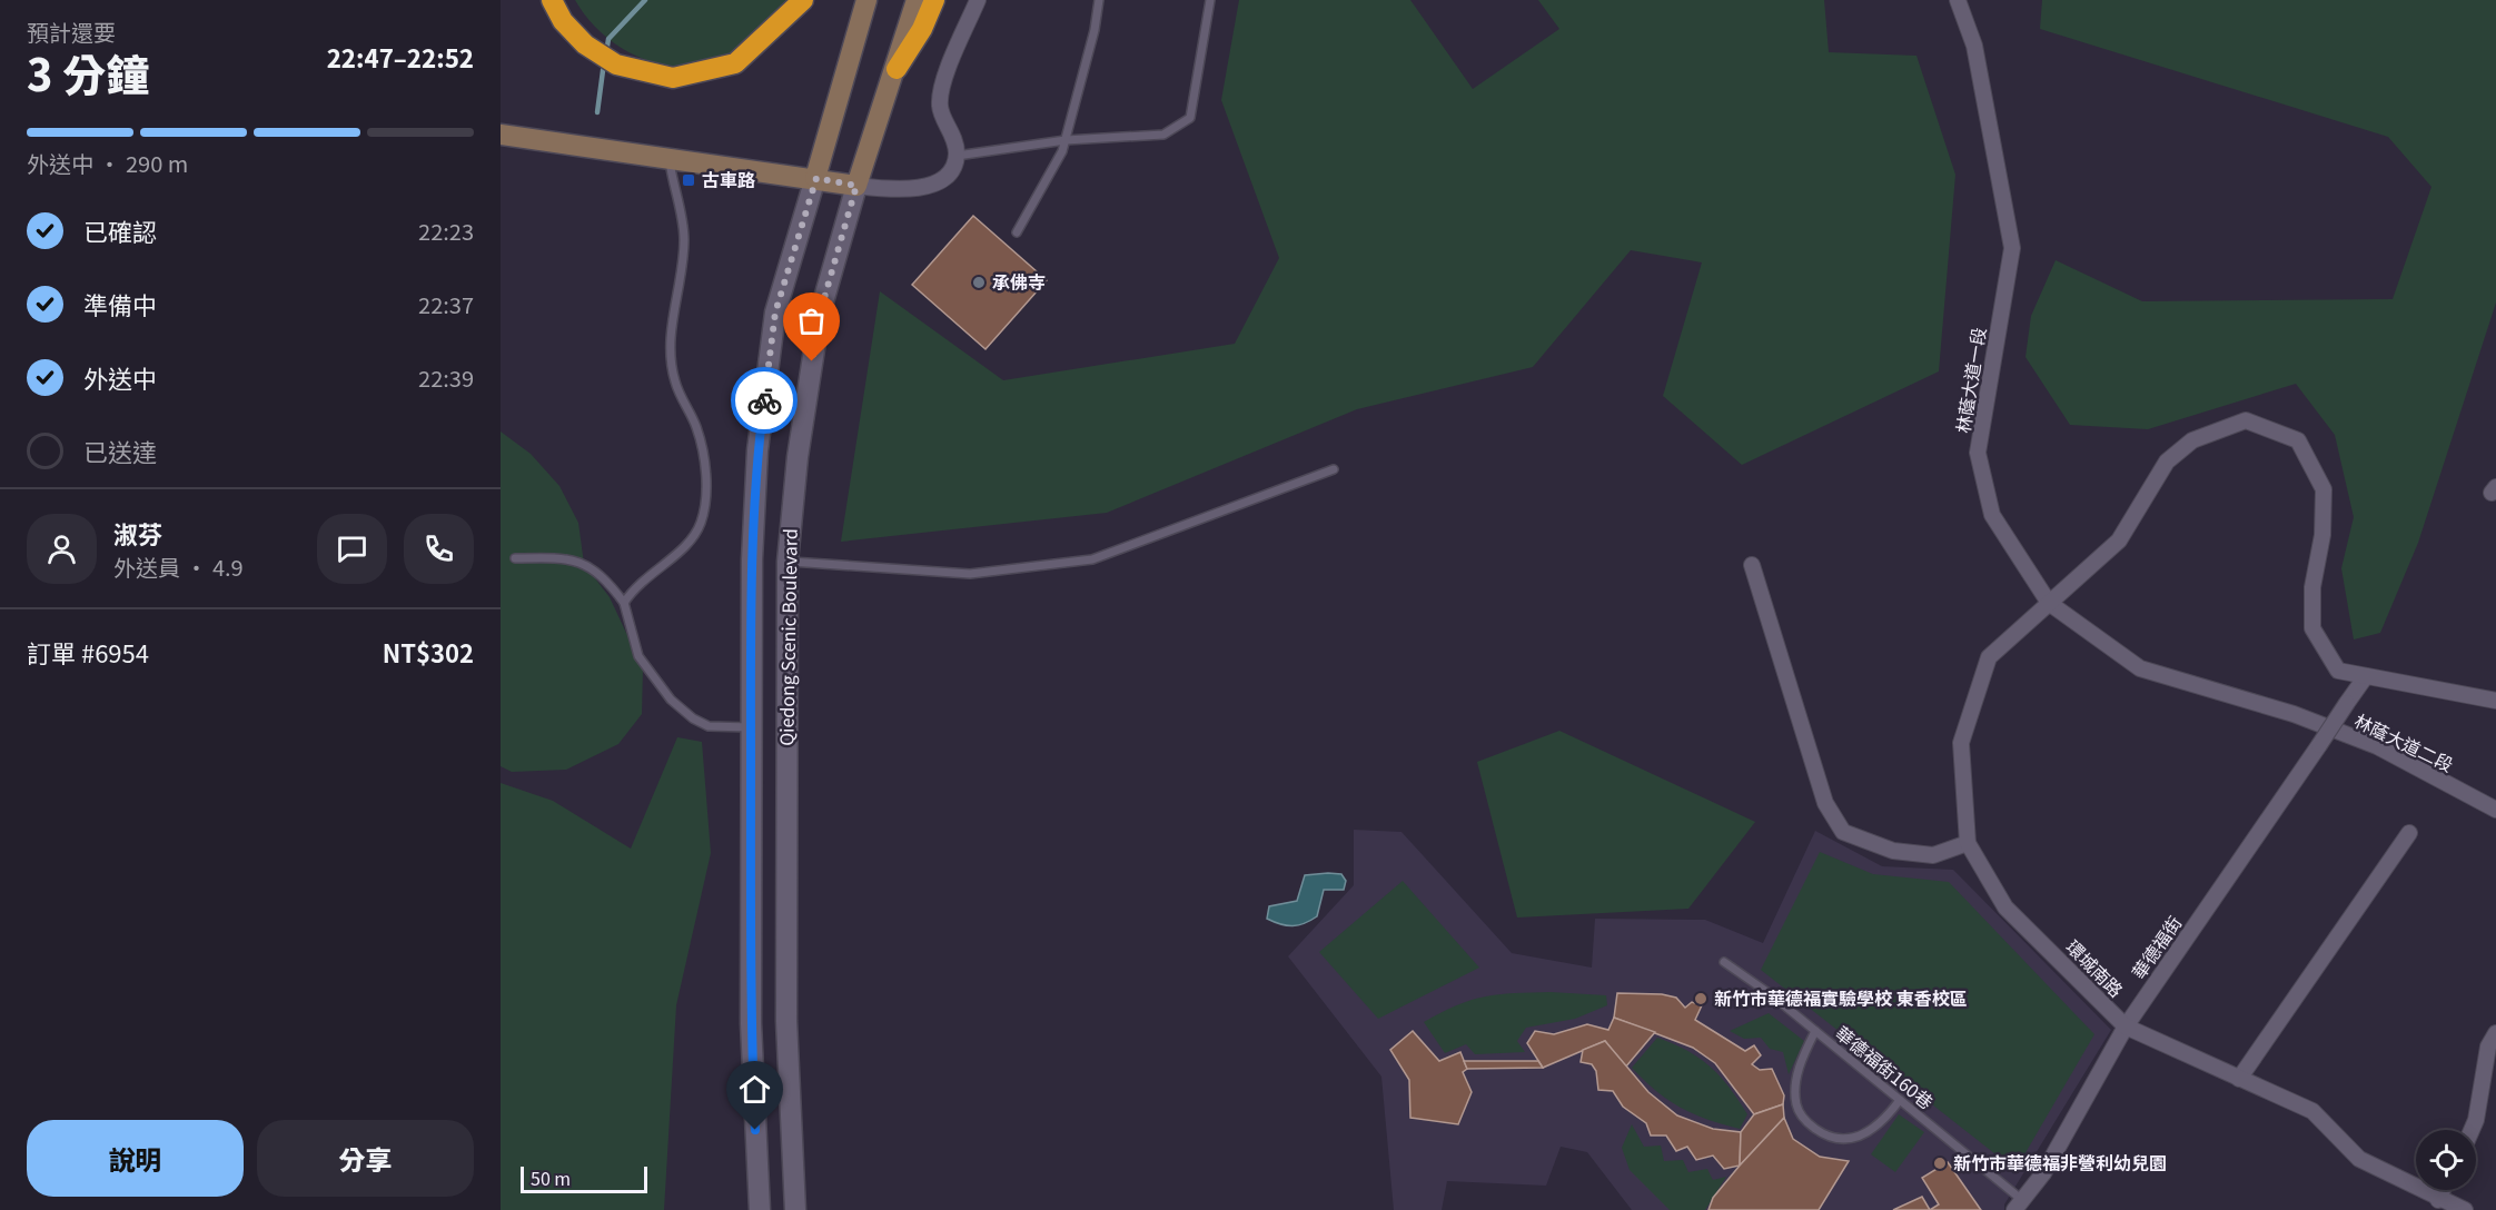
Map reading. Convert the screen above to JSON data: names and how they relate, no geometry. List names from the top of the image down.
{
  "streets": {
    "main road": ["Qiedong Scenic Boulevard"],
    "street": [
      "林蔭大道一段",
      "林蔭大道二段",
      "華德福街",
      "環城南路"
    ],
    "lane": ["華德福街160巷"]
  },
  "crossings": [
    ["林蔭大道一段", "林蔭大道二段"],
    ["林蔭大道一段", "環城南路"],
    ["華德福街", "環城南路"],
    ["華德福街", "華德福街160巷"]
  ],
  "places": {
    "transit": ["古車路"],
    "other": ["承佛寺", "新竹市華德福實驗學校 東香校區", "新竹市華德福非營利幼兒園"]
  },
  "scale_bar": "50 m",
  "page": {
    "heading": ["3 分鐘", "預計還要", "22:47–22:52"],
    "panel": [
      "淑芬",
      "外送員 · 4.9",
      "訂單 #6954",
      "NT$302"
    ],
    "bar": "外送中 · 290 m",
    "list": [
      ["已確認", "22:23"],
      ["準備中", "22:37"],
      ["外送中", "22:39"],
      "已送達"
    ],
    "buttons": ["說明", "分享"],
    "scale": "50 m"
  }
}
